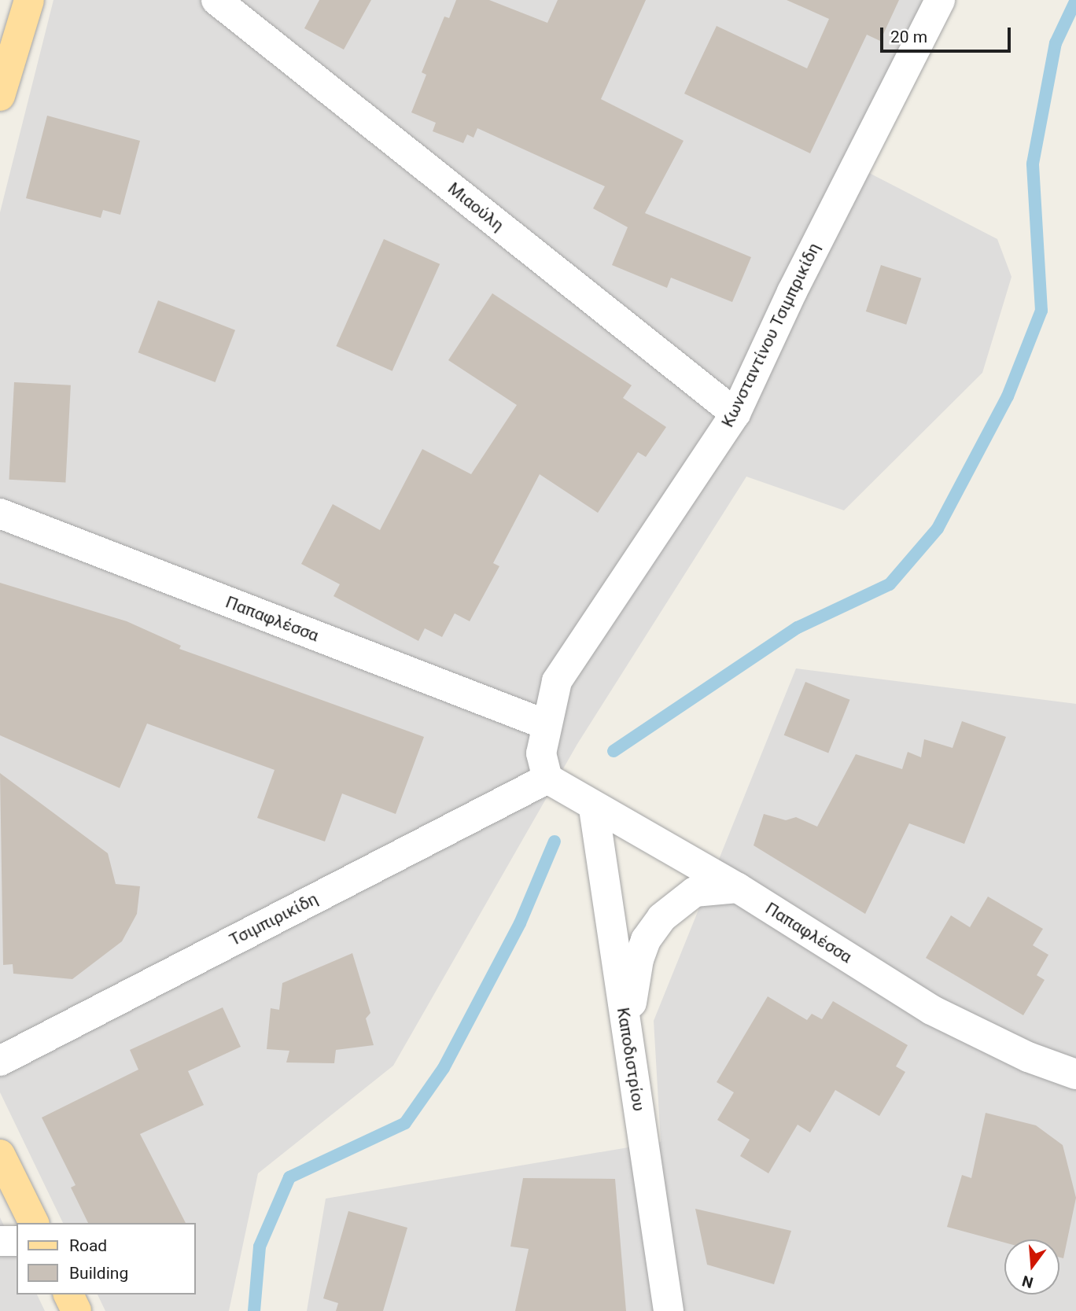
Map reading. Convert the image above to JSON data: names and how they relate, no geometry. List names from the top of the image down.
{
  "streets": {
    "street": [
      "Μιαούλη",
      "Κωνσταντίνου Τσιμπρικίδη",
      "Παπαφλέσσα",
      "Τσιμπιρικίδη",
      "Καποδιστρίου"
    ]
  },
  "crossings": [
    ["Μιαούλη", "Κωνσταντίνου Τσιμπρικίδη"],
    ["Κωνσταντίνου Τσιμπρικίδη", "Παπαφλέσσα"],
    ["Κωνσταντίνου Τσιμπρικίδη", "Τσιμπιρικίδη"],
    ["Παπαφλέσσα", "Τσιμπιρικίδη"],
    ["Παπαφλέσσα", "Καποδιστρίου"]
  ],
  "legend": ["Road", "Building"],
  "scale_bar": "20 m",
  "north": "bottom"
}
